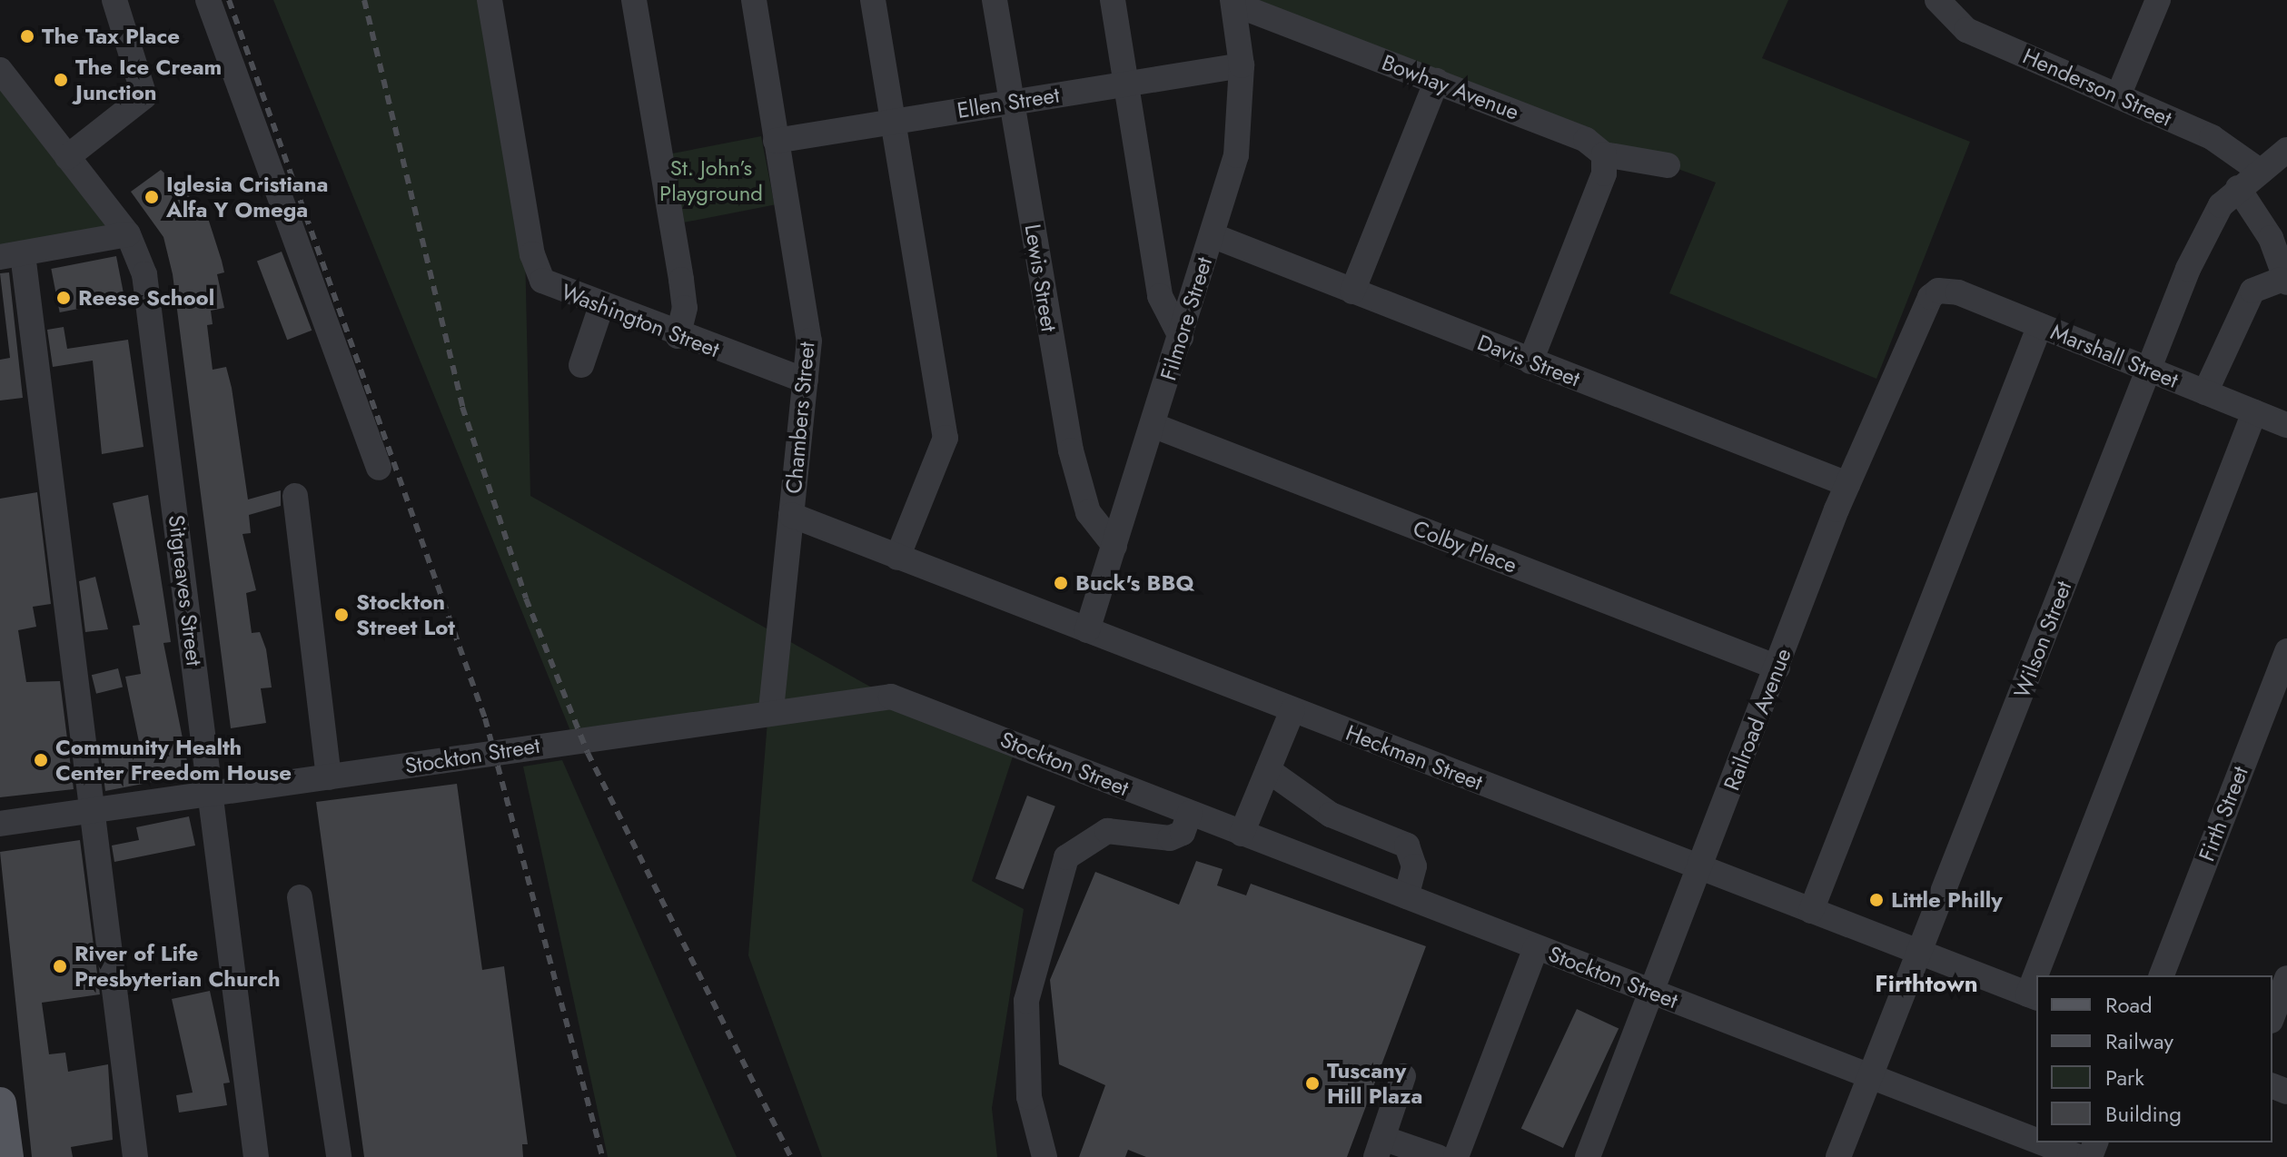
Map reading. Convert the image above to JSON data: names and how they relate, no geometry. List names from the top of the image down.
{
  "streets": {
    "street": [
      "Bowhay Avenue",
      "Henderson Street",
      "Ellen Street",
      "Lewis Street",
      "Filmore Street",
      "Washington Street",
      "Marshall Street",
      "Davis Street",
      "Chambers Street",
      "Colby Place",
      "Sitgreaves Street",
      "Wilson Street",
      "Railroad Avenue",
      "Stockton Street",
      "Heckman Street",
      "Firth Street"
    ]
  },
  "crossings": [
    ["Bowhay Avenue", "Filmore Street"],
    ["Henderson Street", "Wilson Street"],
    ["Ellen Street", "Lewis Street"],
    ["Ellen Street", "Filmore Street"],
    ["Ellen Street", "Chambers Street"],
    ["Lewis Street", "Filmore Street"],
    ["Filmore Street", "Davis Street"],
    ["Filmore Street", "Colby Place"],
    ["Filmore Street", "Heckman Street"],
    ["Washington Street", "Chambers Street"],
    ["Marshall Street", "Wilson Street"],
    ["Marshall Street", "Railroad Avenue"],
    ["Davis Street", "Railroad Avenue"],
    ["Chambers Street", "Stockton Street"],
    ["Chambers Street", "Heckman Street"],
    ["Colby Place", "Railroad Avenue"],
    ["Sitgreaves Street", "Stockton Street"],
    ["Wilson Street", "Stockton Street"],
    ["Wilson Street", "Heckman Street"],
    ["Railroad Avenue", "Stockton Street"],
    ["Railroad Avenue", "Heckman Street"]
  ],
  "districts": ["Firthtown"],
  "parks": ["St. John’s Playground"],
  "places": [
    "The Tax Place",
    "The Ice Cream Junction",
    "Iglesia Cristiana Alfa Y Omega",
    "Reese School",
    "Buck's BBQ",
    "Stockton Street Lot",
    "Community Health Center Freedom House",
    "Little Philly",
    "River of Life Presbyterian Church",
    "Tuscany Hill Plaza"
  ],
  "legend": [
    "Road",
    "Railway",
    "Park",
    "Building"
  ]
}
